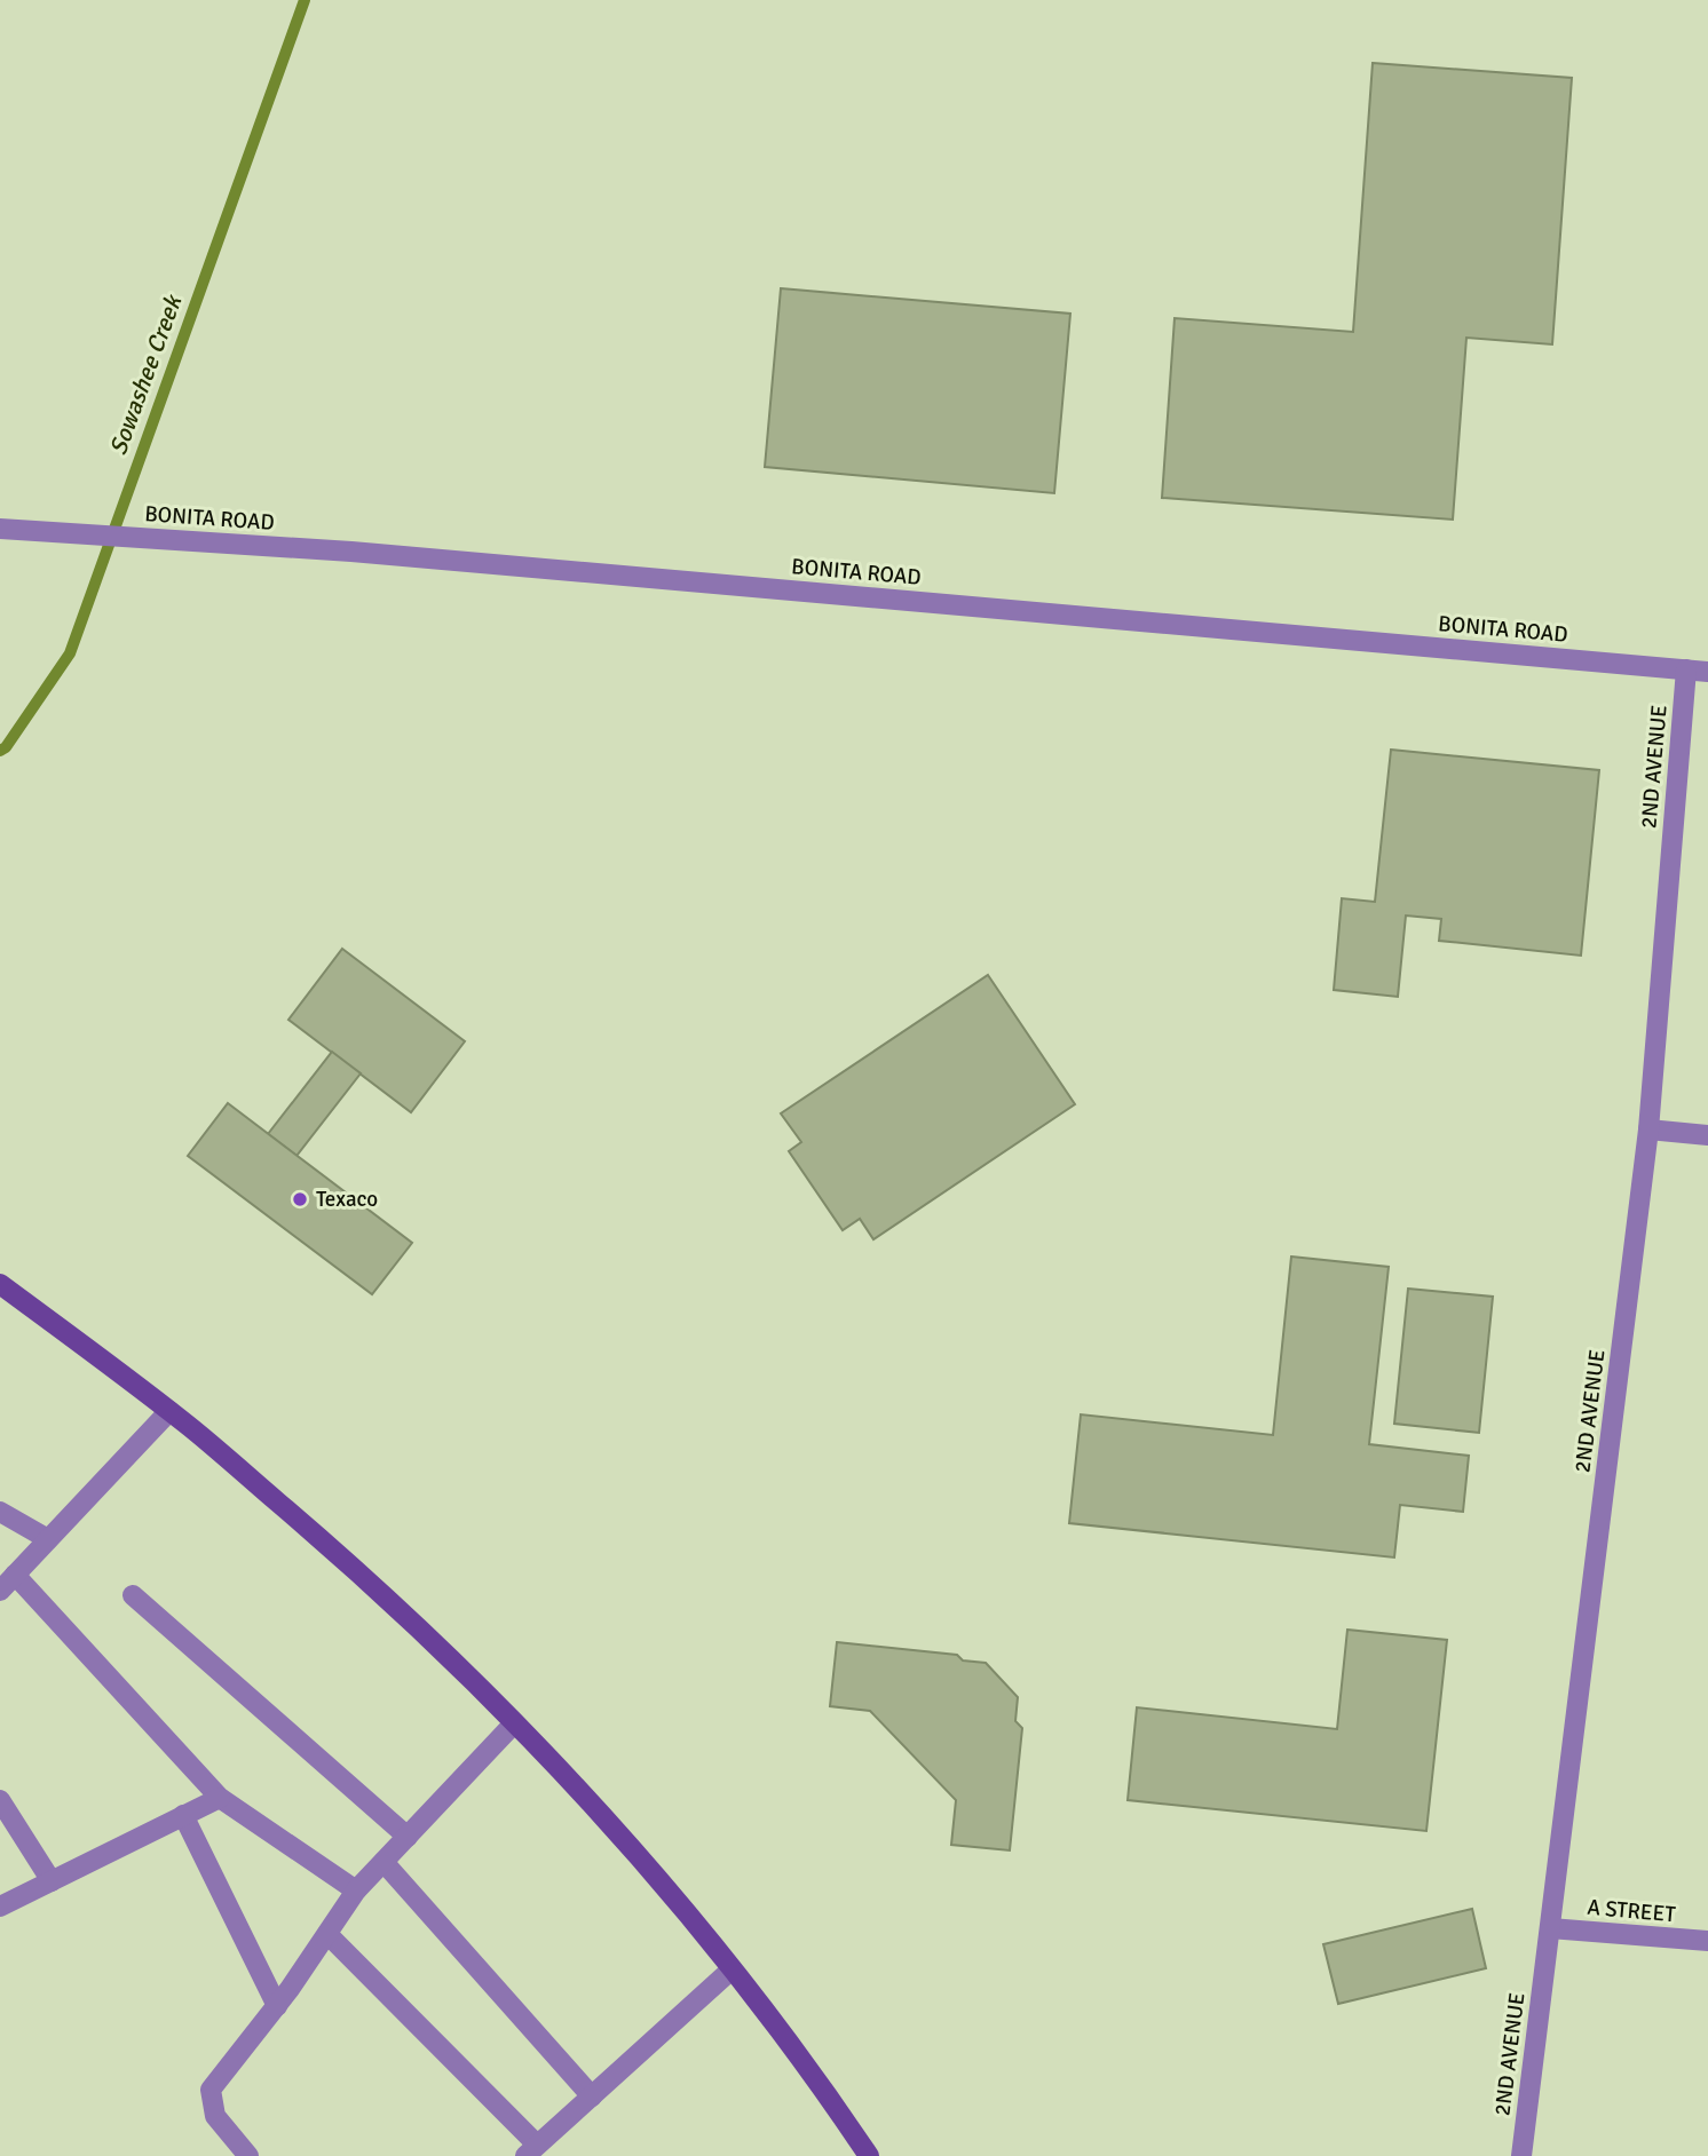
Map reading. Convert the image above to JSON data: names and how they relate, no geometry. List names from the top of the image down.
{
  "streets": {
    "street": ["BONITA ROAD", "2ND AVENUE", "A STREET"]
  },
  "crossings": [
    ["BONITA ROAD", "2ND AVENUE"],
    ["2ND AVENUE", "A STREET"]
  ],
  "water": ["Sowashee Creek"],
  "places": ["Texaco"]
}
